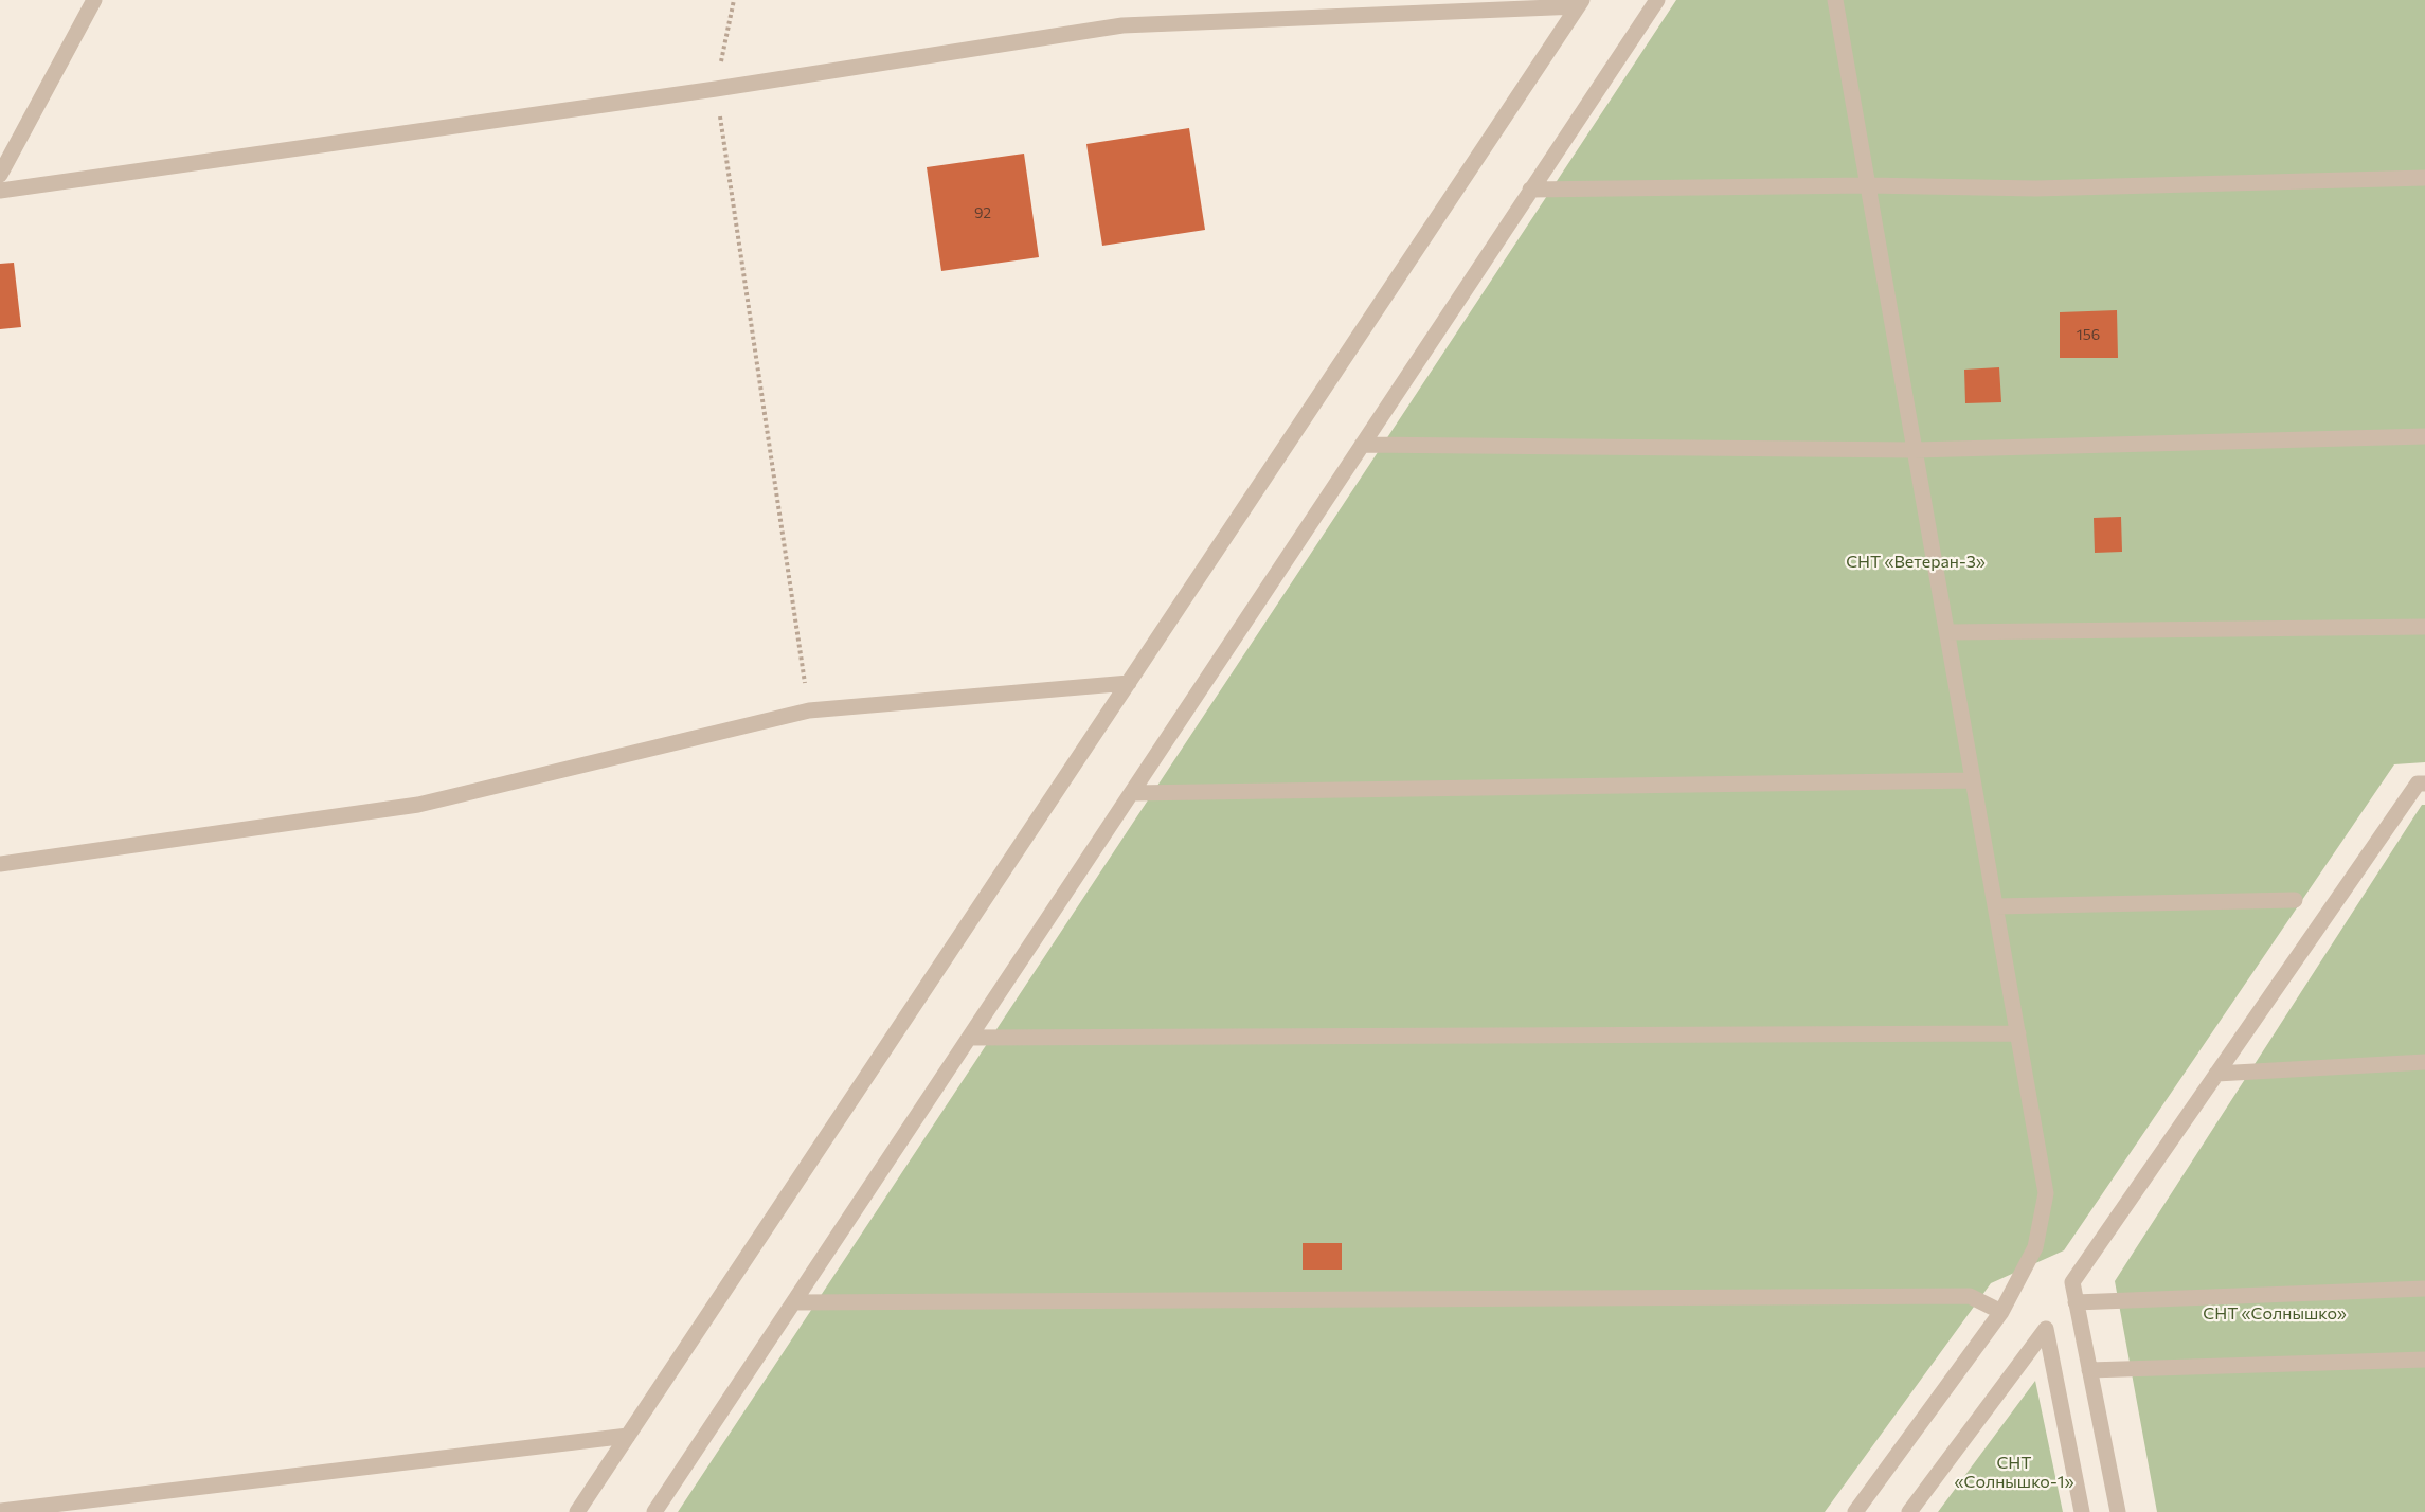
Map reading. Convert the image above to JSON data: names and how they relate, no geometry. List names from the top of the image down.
{
  "parks": ["СНТ «Ветеран-3»", "СНТ «Солнышко»", "СНТ «Солнышко-1»"],
  "house_numbers": ["92", "156"]
}
